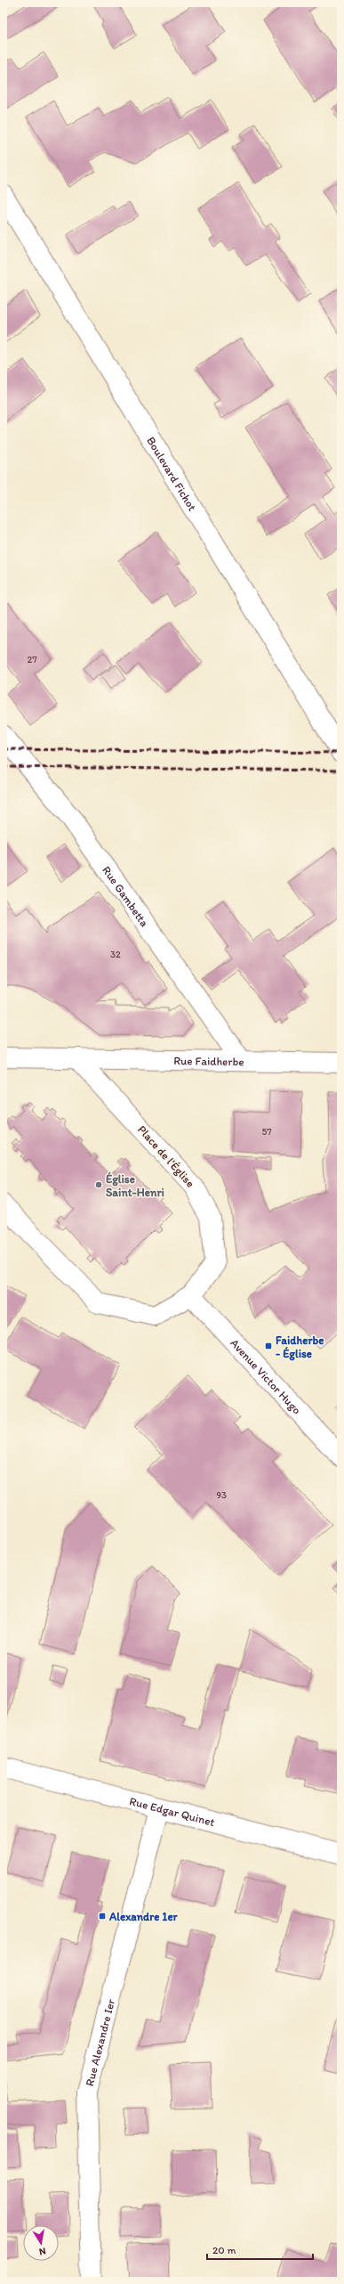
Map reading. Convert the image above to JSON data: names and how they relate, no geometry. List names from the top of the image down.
{
  "streets": {
    "street": [
      "Boulevard Fichot",
      "Rue Gambetta",
      "Rue Faidherbe",
      "Place de l'Église",
      "Avenue Victor Hugo",
      "Rue Edgar Quinet",
      "Rue Alexandre Ier"
    ]
  },
  "crossings": [
    ["Rue Gambetta", "Rue Faidherbe"],
    ["Rue Faidherbe", "Place de l'Église"],
    ["Place de l'Église", "Avenue Victor Hugo"],
    ["Rue Edgar Quinet", "Rue Alexandre Ier"]
  ],
  "places": {
    "other": ["Église Saint-Henri"],
    "transit": ["Faidherbe - Église", "Alexandre 1er"]
  },
  "house_numbers": [
    "27",
    "32",
    "57",
    "93"
  ],
  "scale_bar": "20 m",
  "north": "bottom"
}
